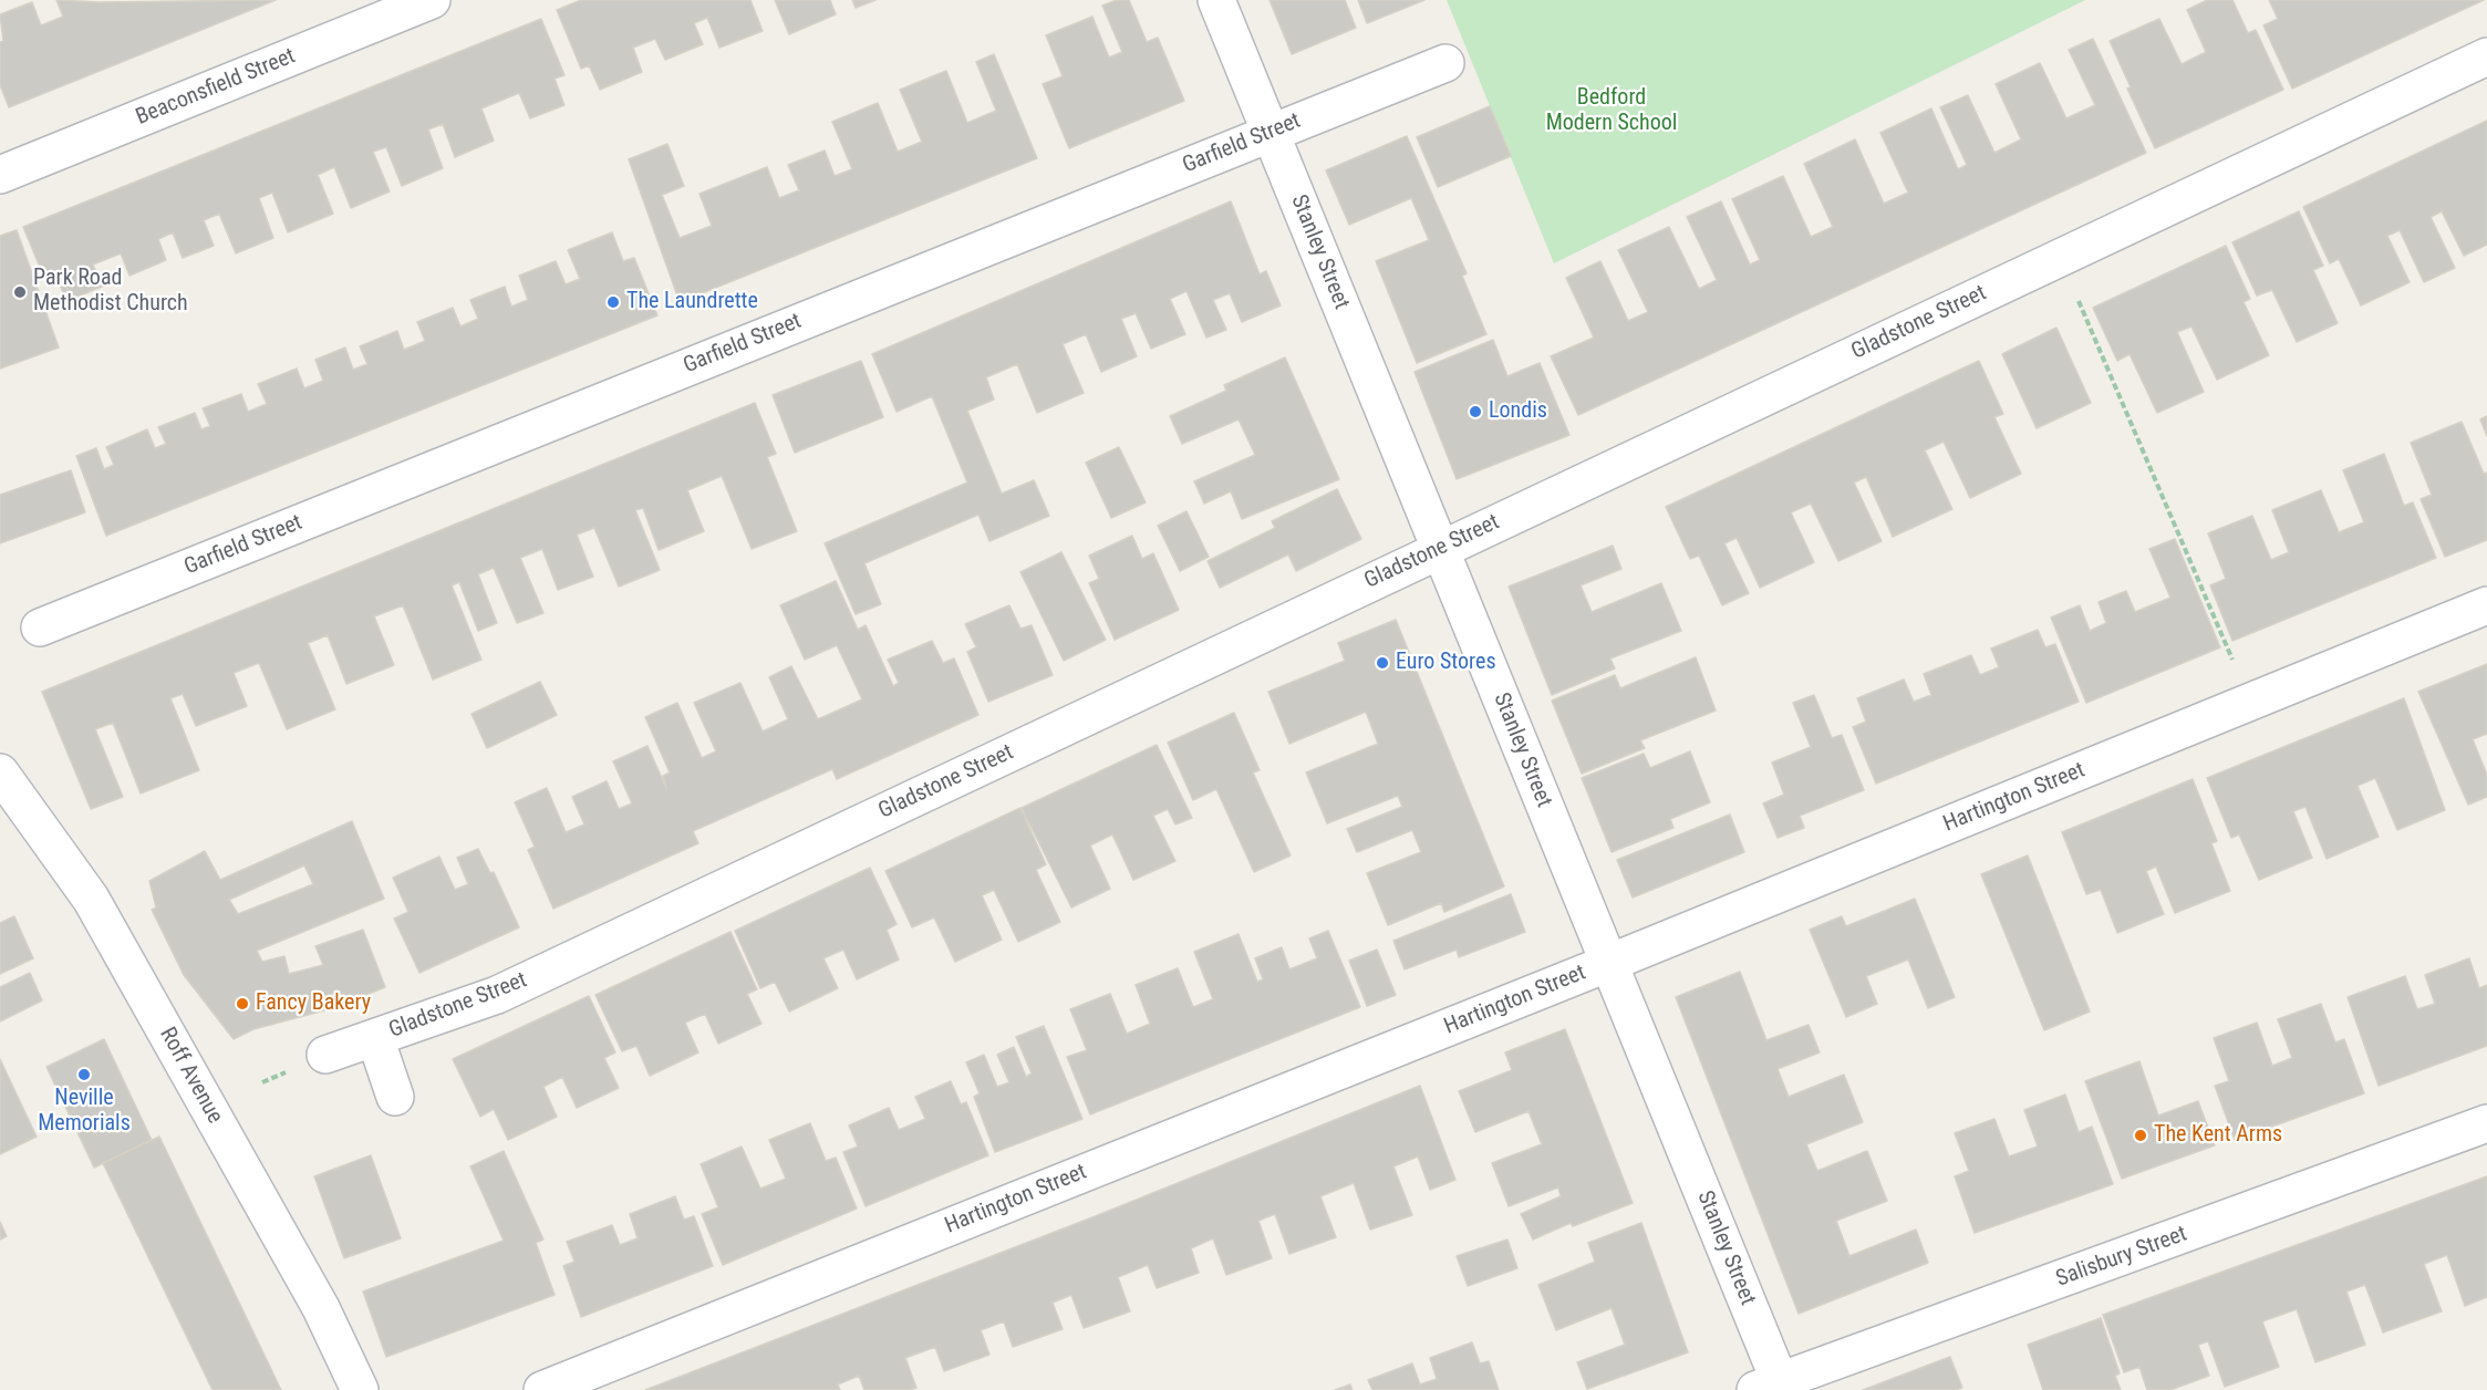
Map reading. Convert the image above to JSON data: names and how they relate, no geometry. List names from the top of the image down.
{
  "streets": {
    "street": [
      "Beaconsfield Street",
      "Garfield Street",
      "Stanley Street",
      "Gladstone Street",
      "Hartington Street",
      "Roff Avenue",
      "Salisbury Street"
    ]
  },
  "crossings": [
    ["Garfield Street", "Stanley Street"],
    ["Stanley Street", "Gladstone Street"],
    ["Stanley Street", "Hartington Street"],
    ["Stanley Street", "Salisbury Street"]
  ],
  "parks": ["Bedford Modern School"],
  "places": [
    "Park Road Methodist Church",
    "The Laundrette",
    "Londis",
    "Euro Stores",
    "Fancy Bakery",
    "Neville Memorials",
    "The Kent Arms"
  ]
}
